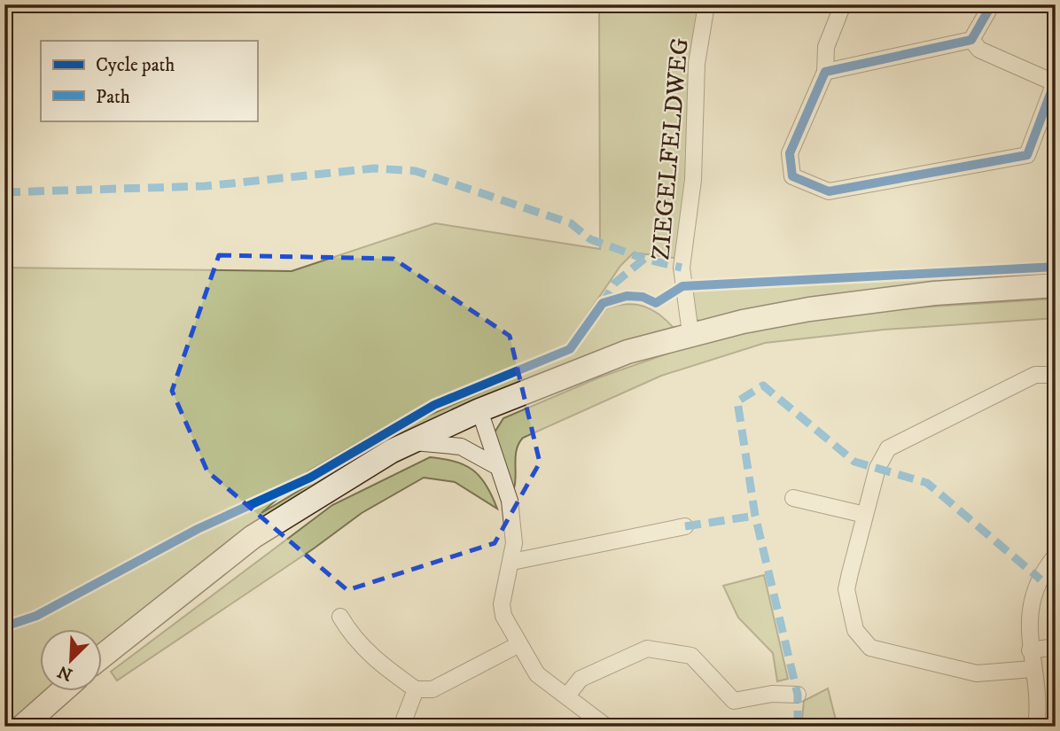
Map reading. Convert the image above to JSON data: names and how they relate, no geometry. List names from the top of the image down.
{
  "streets": {
    "street": ["ZIEGELFELDWEG"]
  },
  "legend": ["Cycle path", "Path"],
  "north": "bottom left"
}
